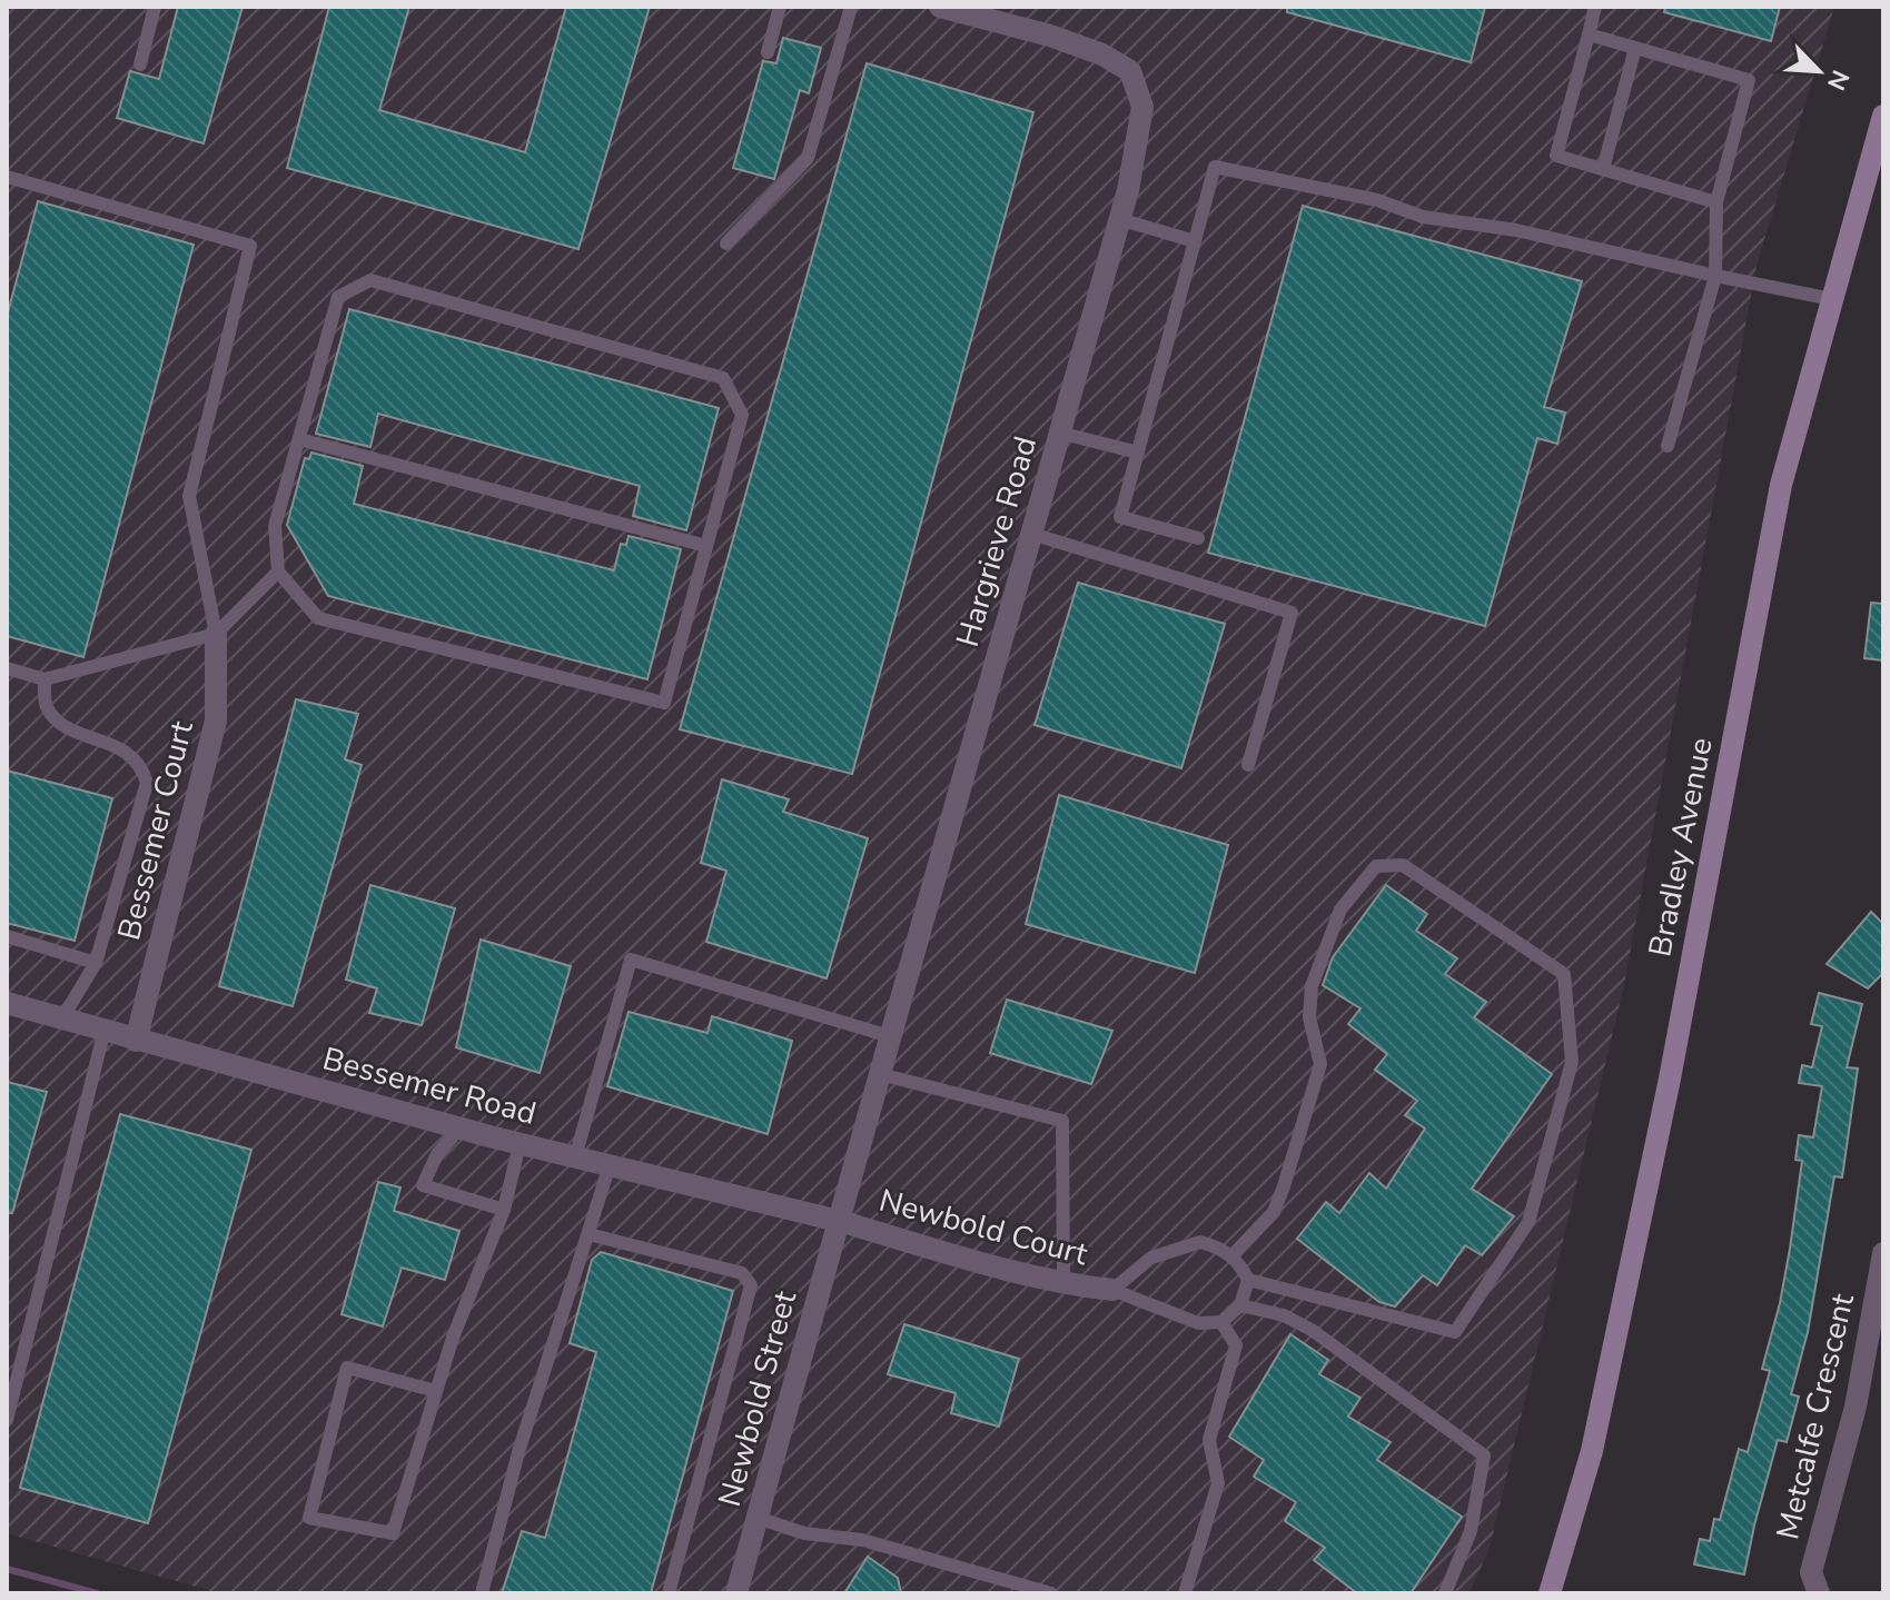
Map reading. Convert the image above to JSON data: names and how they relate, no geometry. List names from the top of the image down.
{
  "streets": {
    "main road": ["Bradley Avenue"],
    "street": [
      "Hargrieve Road",
      "Bessemer Court",
      "Bessemer Road",
      "Newbold Court",
      "Newbold Street",
      "Metcalfe Crescent"
    ]
  },
  "crossings": [
    ["Hargrieve Road", "Bessemer Road"],
    ["Hargrieve Road", "Newbold Court"],
    ["Hargrieve Road", "Newbold Street"],
    ["Bessemer Court", "Bessemer Road"],
    ["Bessemer Road", "Newbold Court"],
    ["Bessemer Road", "Newbold Street"],
    ["Newbold Court", "Newbold Street"]
  ],
  "north": "bottom right"
}
